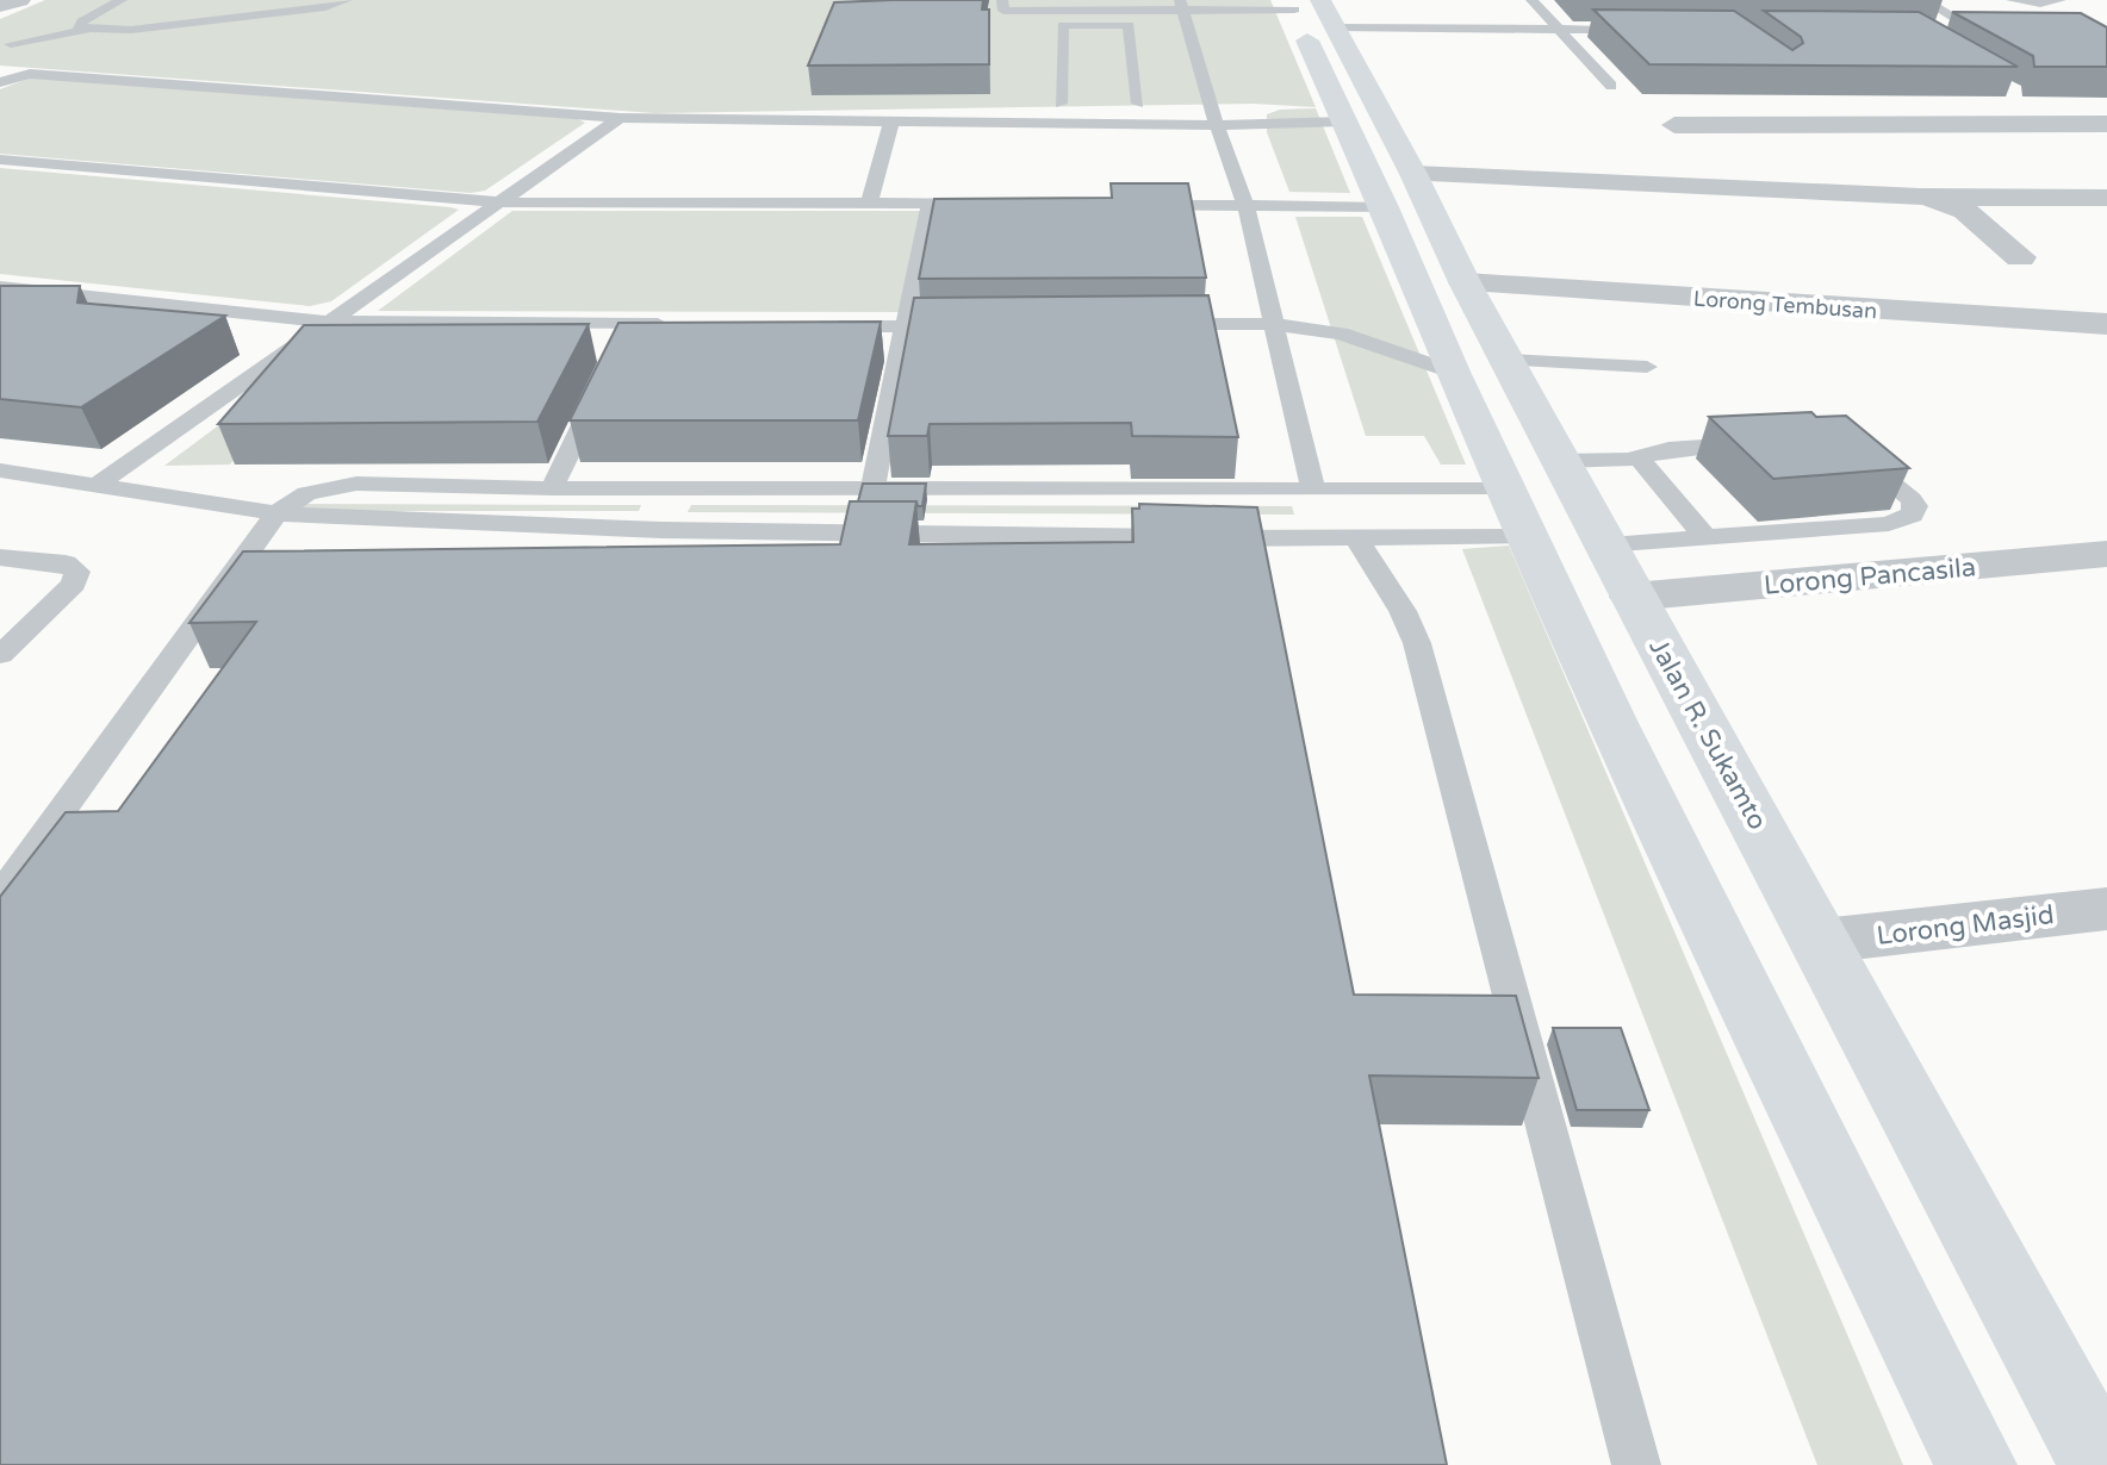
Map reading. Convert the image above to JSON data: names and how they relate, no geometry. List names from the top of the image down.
{
  "streets": {
    "highway": ["Jalan R. Sukamto"],
    "street": ["Lorong Tembusan", "Lorong Pancasila", "Lorong Masjid"]
  },
  "crossings": [
    ["Lorong Tembusan", "Jalan R. Sukamto"],
    ["Lorong Pancasila", "Jalan R. Sukamto"],
    ["Jalan R. Sukamto", "Lorong Masjid"]
  ]
}
